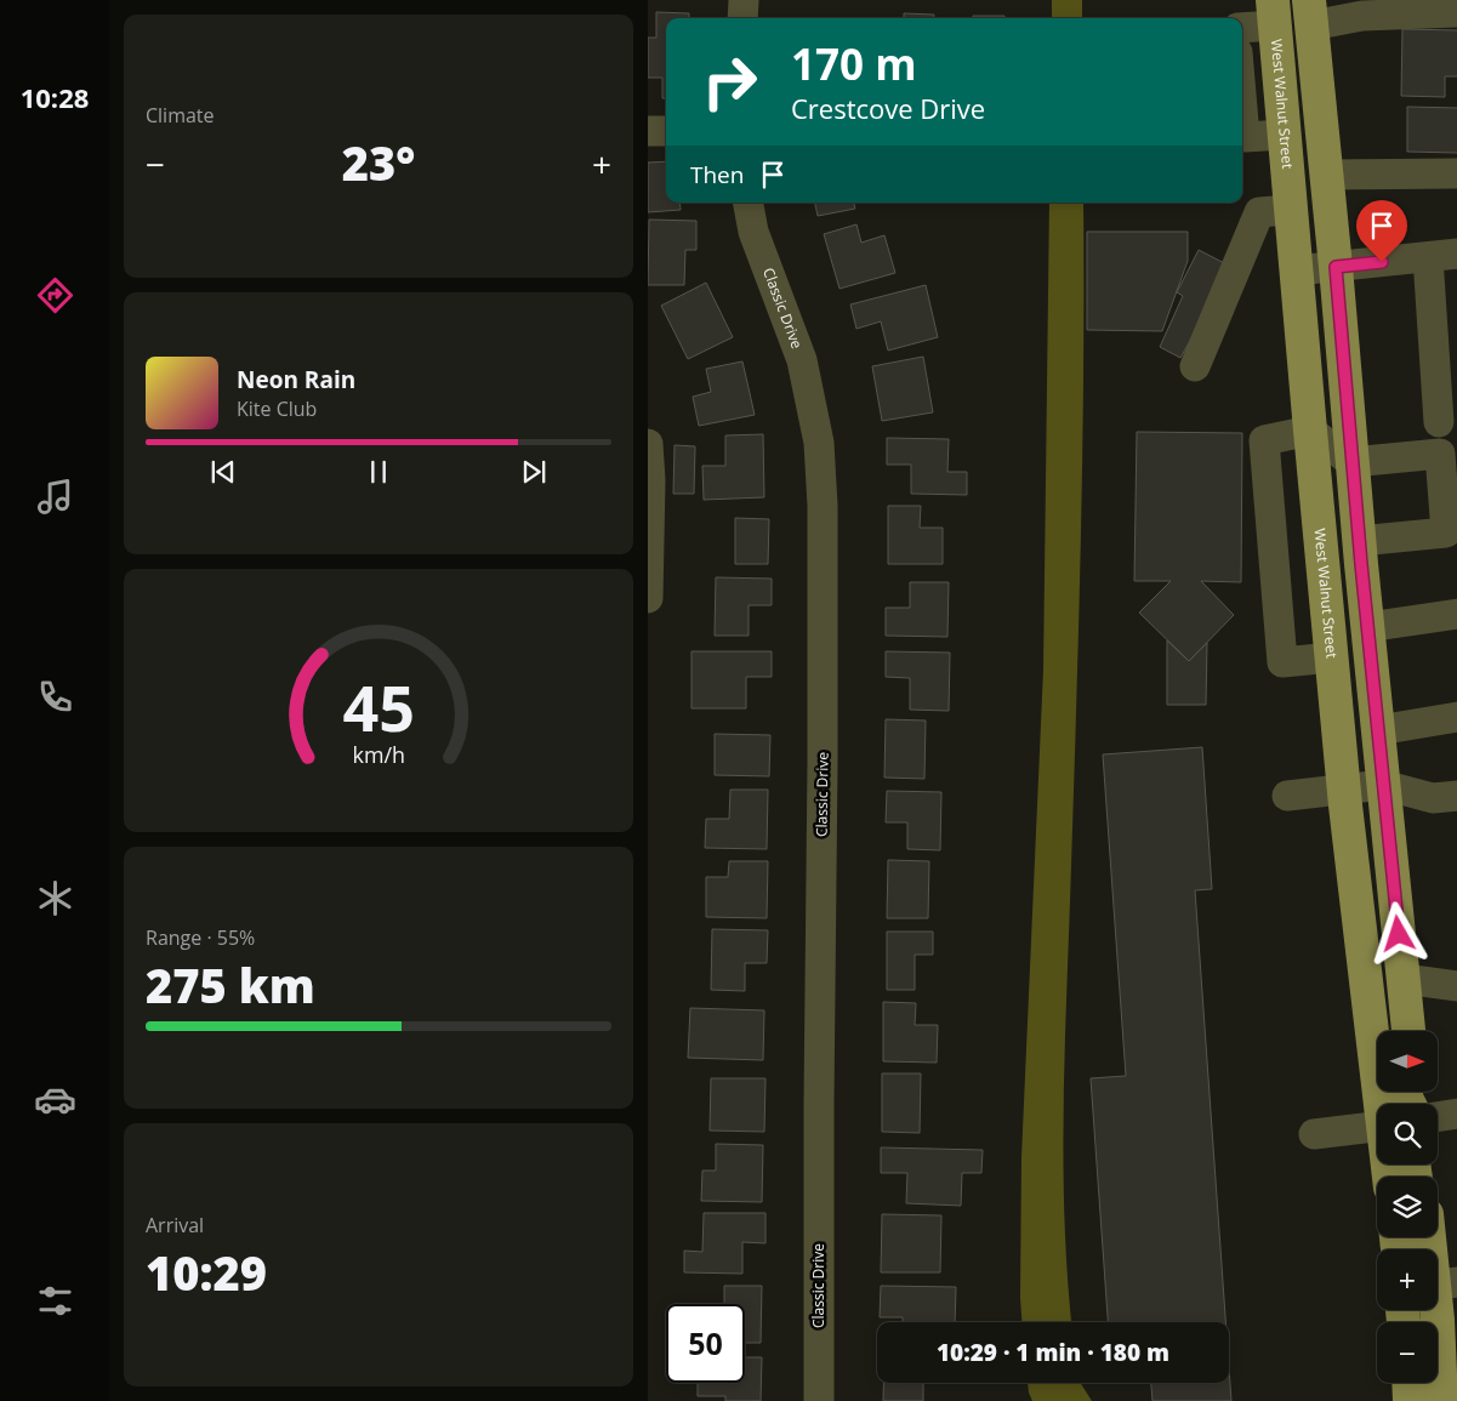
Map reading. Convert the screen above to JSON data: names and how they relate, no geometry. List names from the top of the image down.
{
  "streets": {
    "main road": ["West Walnut Street"],
    "street": ["Classic Drive"]
  },
  "north": "right",
  "page": {
    "tabs": "10:28",
    "tile": [
      "Climate",
      ["Range · 55%", "275 km"],
      ["Arrival", "10:29"]
    ],
    "turn": ["170 m", "Crestcove Drive"],
    "heat": ["−", "23°", "+"],
    "then": "Then",
    "song": ["Neon Rain", "Kite Club"],
    "map_buttons": ["+", "−"],
    "limit": "50",
    "trip": "10:29 · 1 min · 180 m",
    "gauge": ["45", "km/h"]
  }
}
